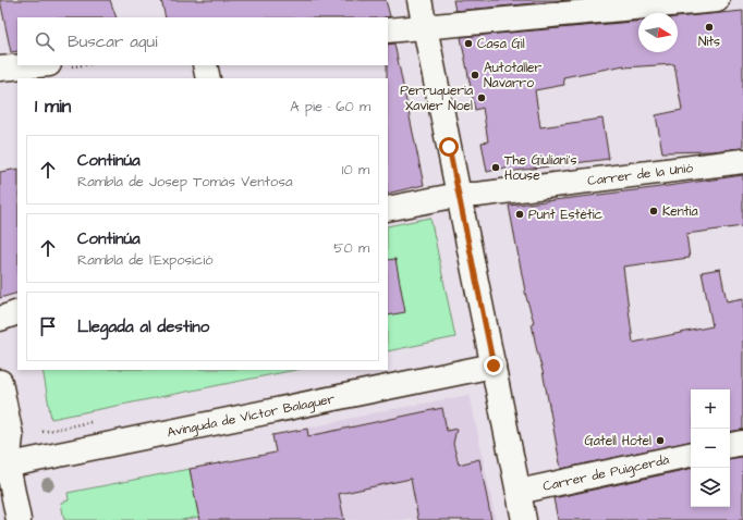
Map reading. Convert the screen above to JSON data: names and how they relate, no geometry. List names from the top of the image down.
{
  "streets": {
    "street": ["Carrer de la Unió", "Avinguda de Víctor Balaguer", "Carrer de Puigcerdà"]
  },
  "places": [
    "Nits",
    "Casa Gil",
    "Autotaller Navarro",
    "Perruqueria Xavier Noel",
    "The Giuliani's House",
    "Kentia",
    "Punt Estètic",
    "Gatell Hotel"
  ],
  "north": "right",
  "page": {
    "search": "Buscar aquí",
    "heading": ["1 min", "A pie · 60 m"],
    "list": [
      ["Continúa", "Rambla de Josep Tomàs Ventosa", "10 m"],
      ["Continúa", "Rambla de l'Exposició", "50 m"],
      "Llegada al destino"
    ],
    "map_buttons": ["+", "−"]
  }
}
